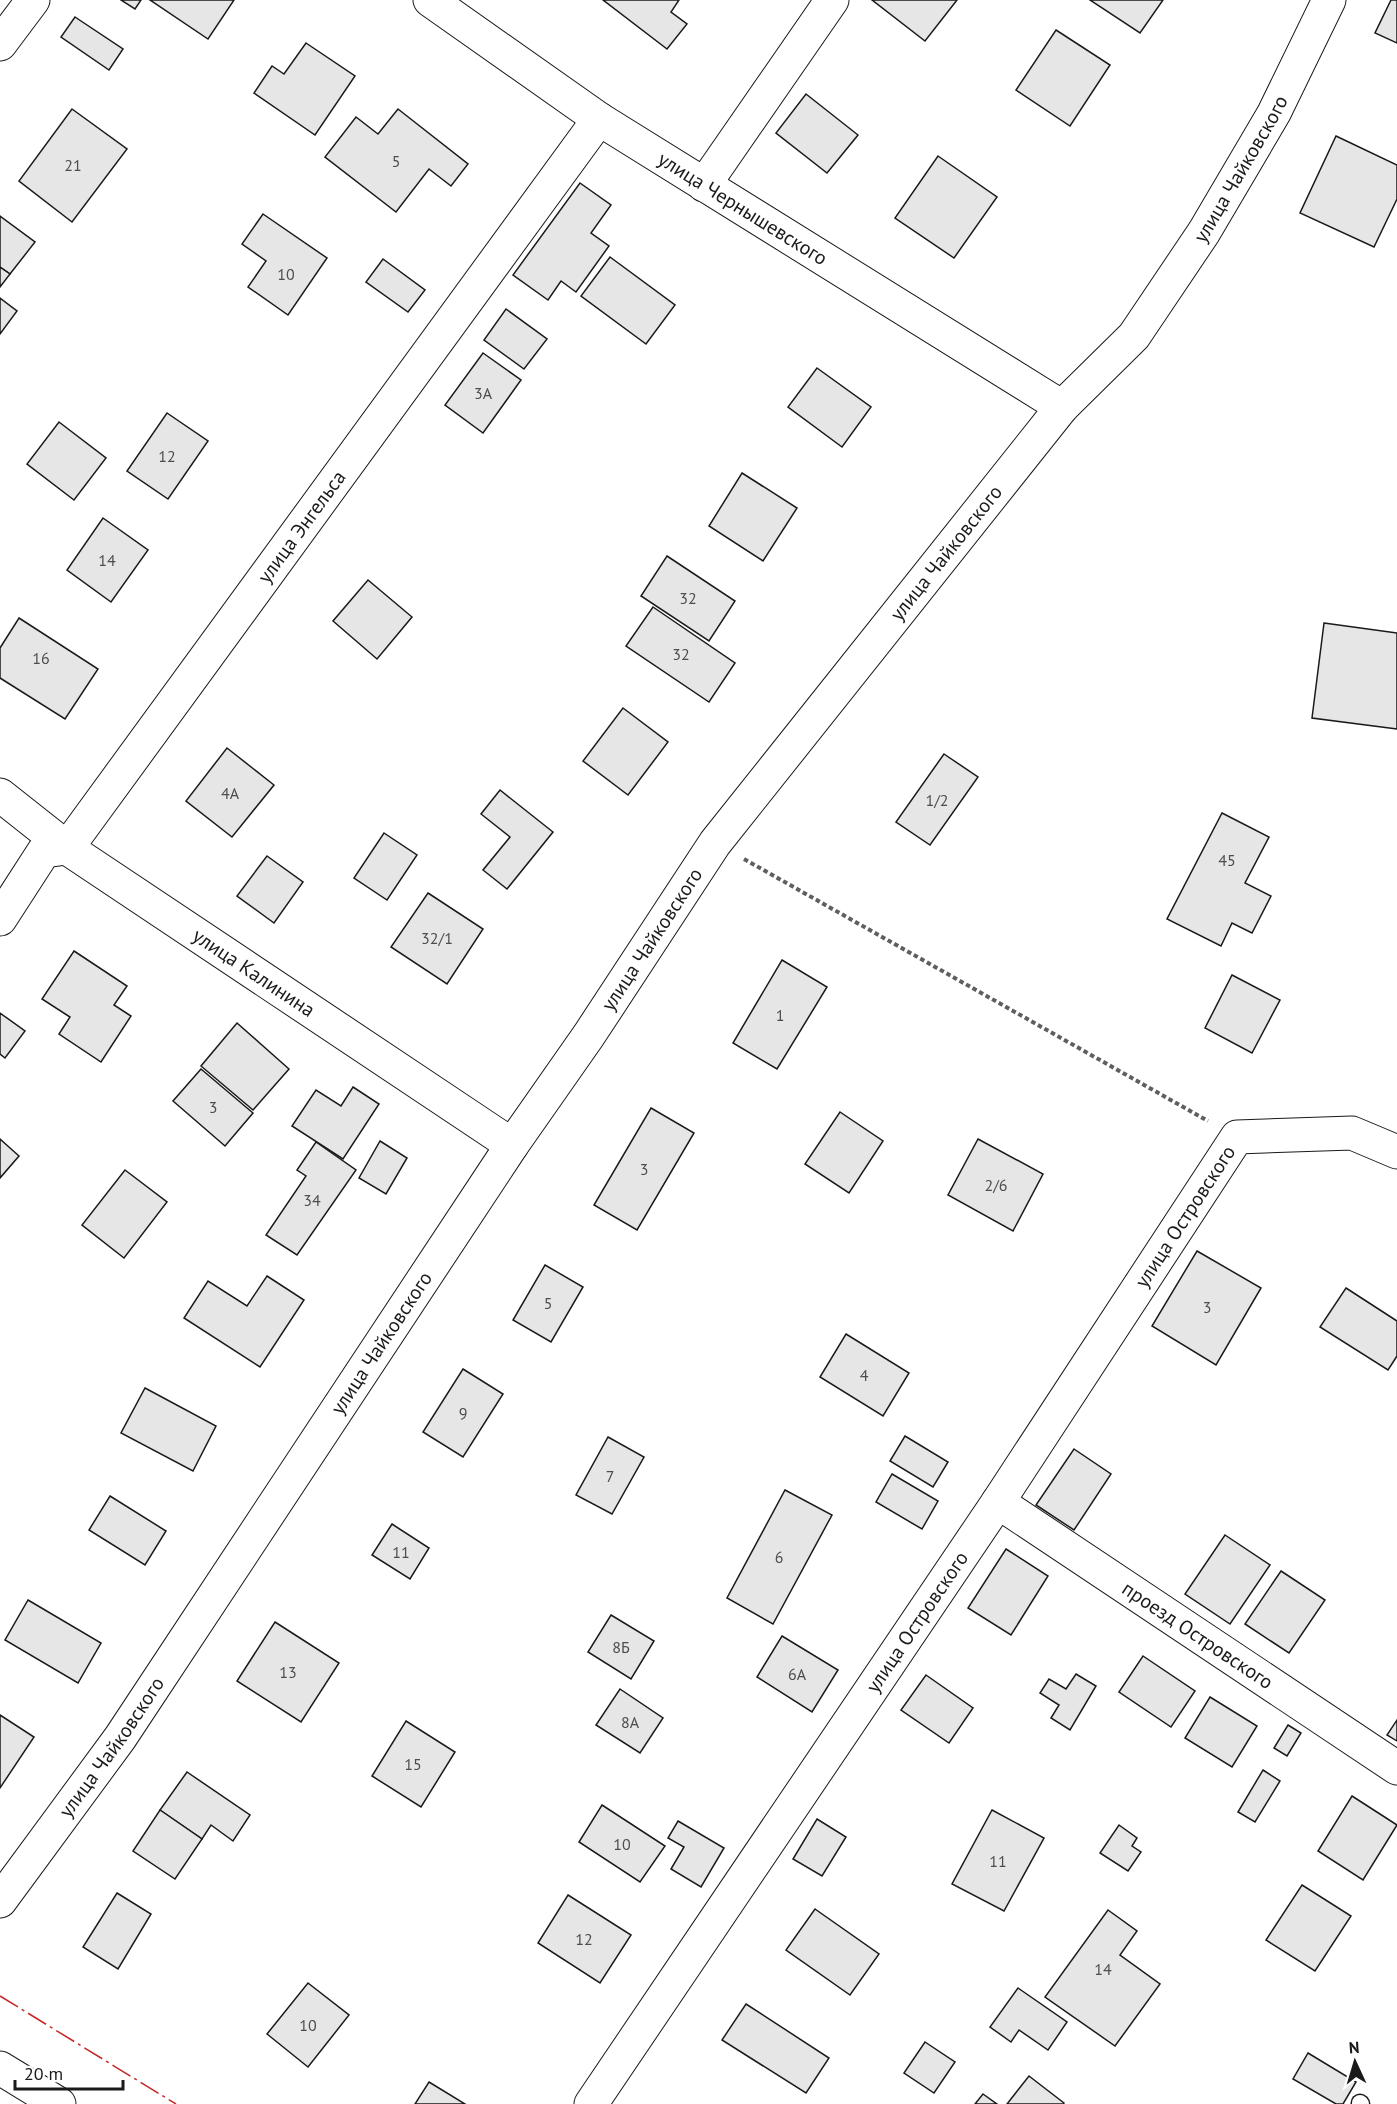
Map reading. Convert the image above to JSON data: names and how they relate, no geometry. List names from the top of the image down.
{
  "streets": {
    "street": [
      "улица Чайковского",
      "улица Чернышевского",
      "улица Энгельса",
      "улица Калинина",
      "улица Островского",
      "проезд Островского"
    ]
  },
  "crossings": [
    ["улица Чайковского", "улица Чернышевского"],
    ["улица Чайковского", "улица Калинина"],
    ["улица Чернышевского", "улица Энгельса"],
    ["улица Энгельса", "улица Калинина"],
    ["улица Островского", "проезд Островского"]
  ],
  "house_numbers": [
    "5",
    "21",
    "10",
    "3А",
    "12",
    "14",
    "32",
    "32",
    "16",
    "4А",
    "1/2",
    "45",
    "32/1",
    "1",
    "3",
    "3",
    "2/6",
    "34",
    "5",
    "3",
    "4",
    "9",
    "7",
    "11",
    "6",
    "8Б",
    "13",
    "6А",
    "8А",
    "15",
    "10",
    "11",
    "12",
    "14",
    "10"
  ],
  "scale_bar": "20 m",
  "north": "top"
}
